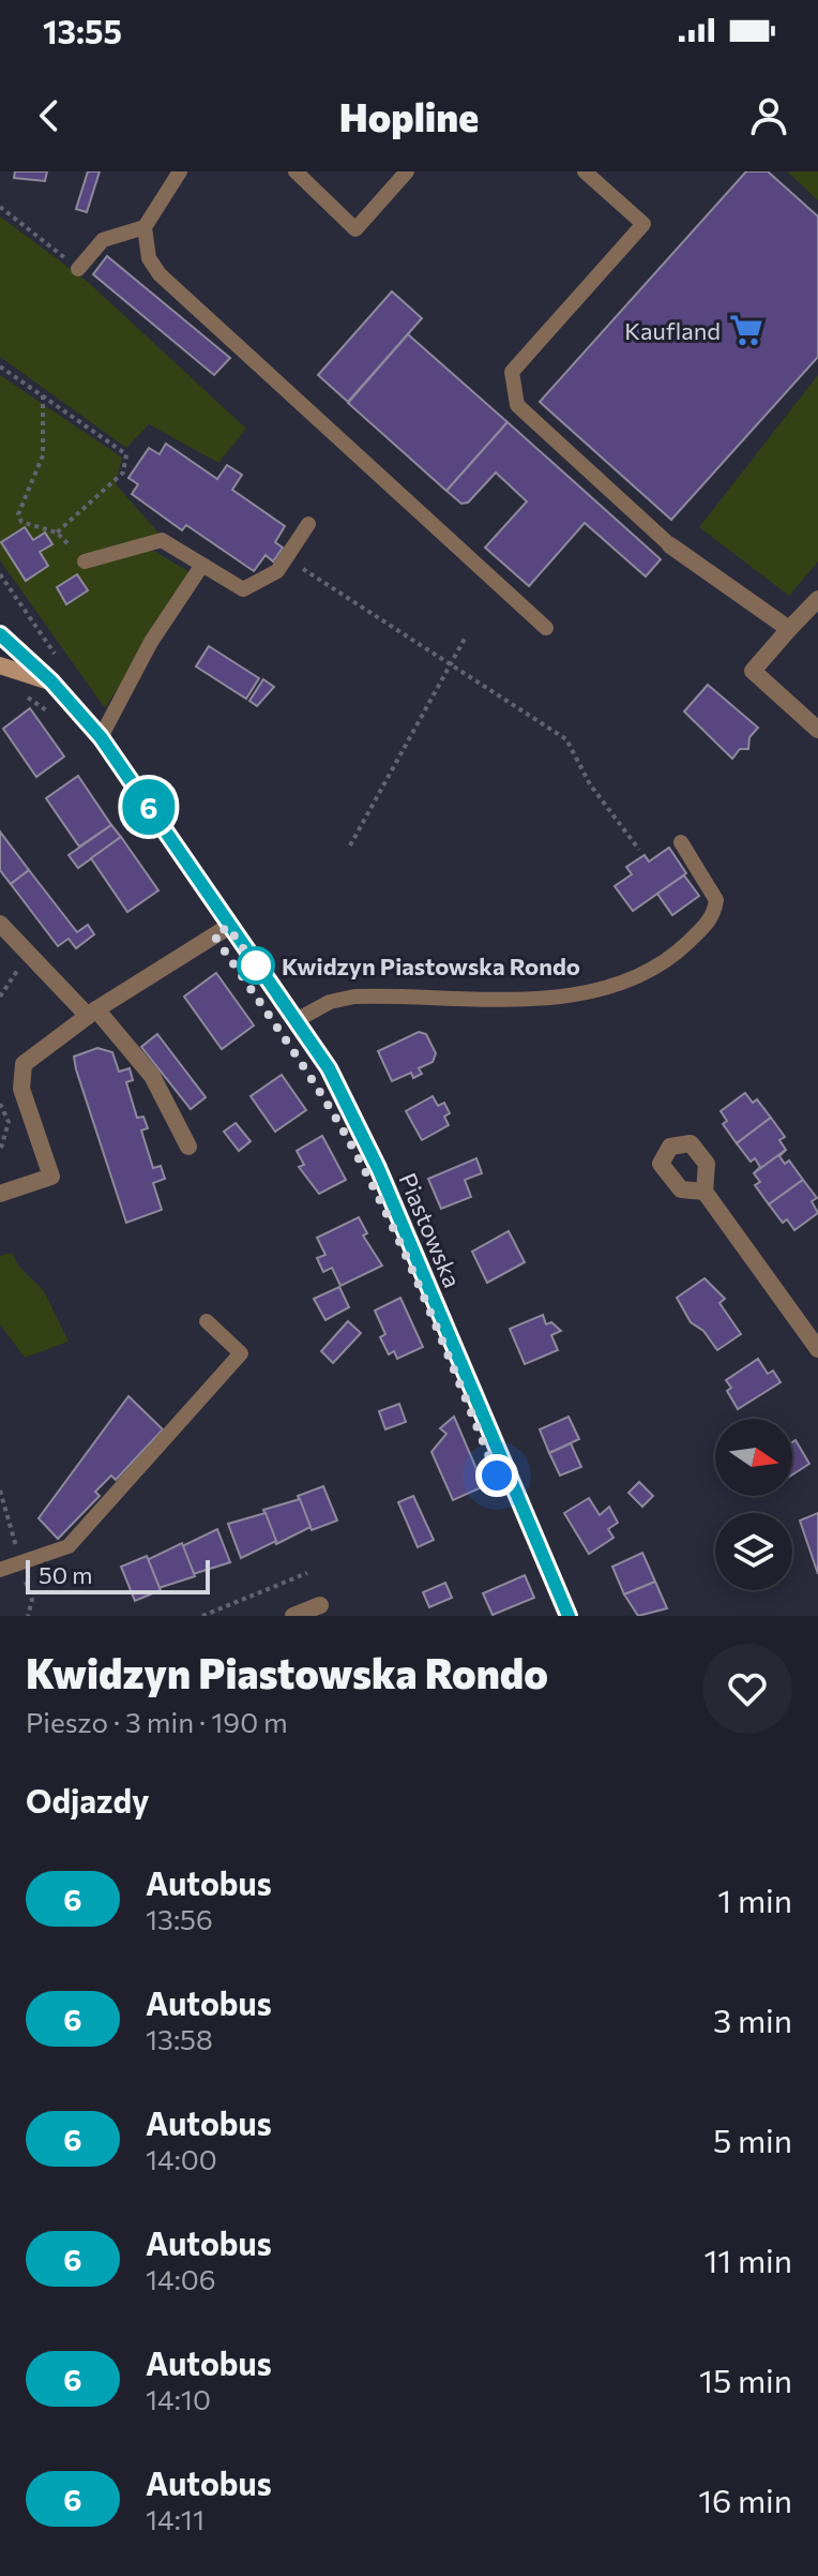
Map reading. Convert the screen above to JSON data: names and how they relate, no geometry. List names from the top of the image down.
{
  "streets": {
    "street": ["Piastowska"]
  },
  "places": {
    "supermarket": ["Kaufland"],
    "other": ["Kwidzyn Piastowska Rondo"]
  },
  "lines": ["bus line 6"],
  "scale_bar": "50 m",
  "north": "right",
  "page": {
    "status": "13:55",
    "header": "Hopline",
    "on_map": "6",
    "scale": "50 m",
    "heading": [
      ["Kwidzyn Piastowska Rondo", "Pieszo · 3 min · 190 m"],
      "Odjazdy"
    ],
    "list": [
      {
        "mark": "6",
        "name": "Autobus",
        "note": "13:56",
        "value": "1 min"
      },
      {
        "mark": "6",
        "name": "Autobus",
        "note": "13:58",
        "value": "3 min"
      },
      {
        "mark": "6",
        "name": "Autobus",
        "note": "14:00",
        "value": "5 min"
      },
      {
        "mark": "6",
        "name": "Autobus",
        "note": "14:06",
        "value": "11 min"
      },
      {
        "mark": "6",
        "name": "Autobus",
        "note": "14:10",
        "value": "15 min"
      },
      {
        "mark": "6",
        "name": "Autobus",
        "note": "14:11",
        "value": "16 min"
      }
    ]
  }
}
